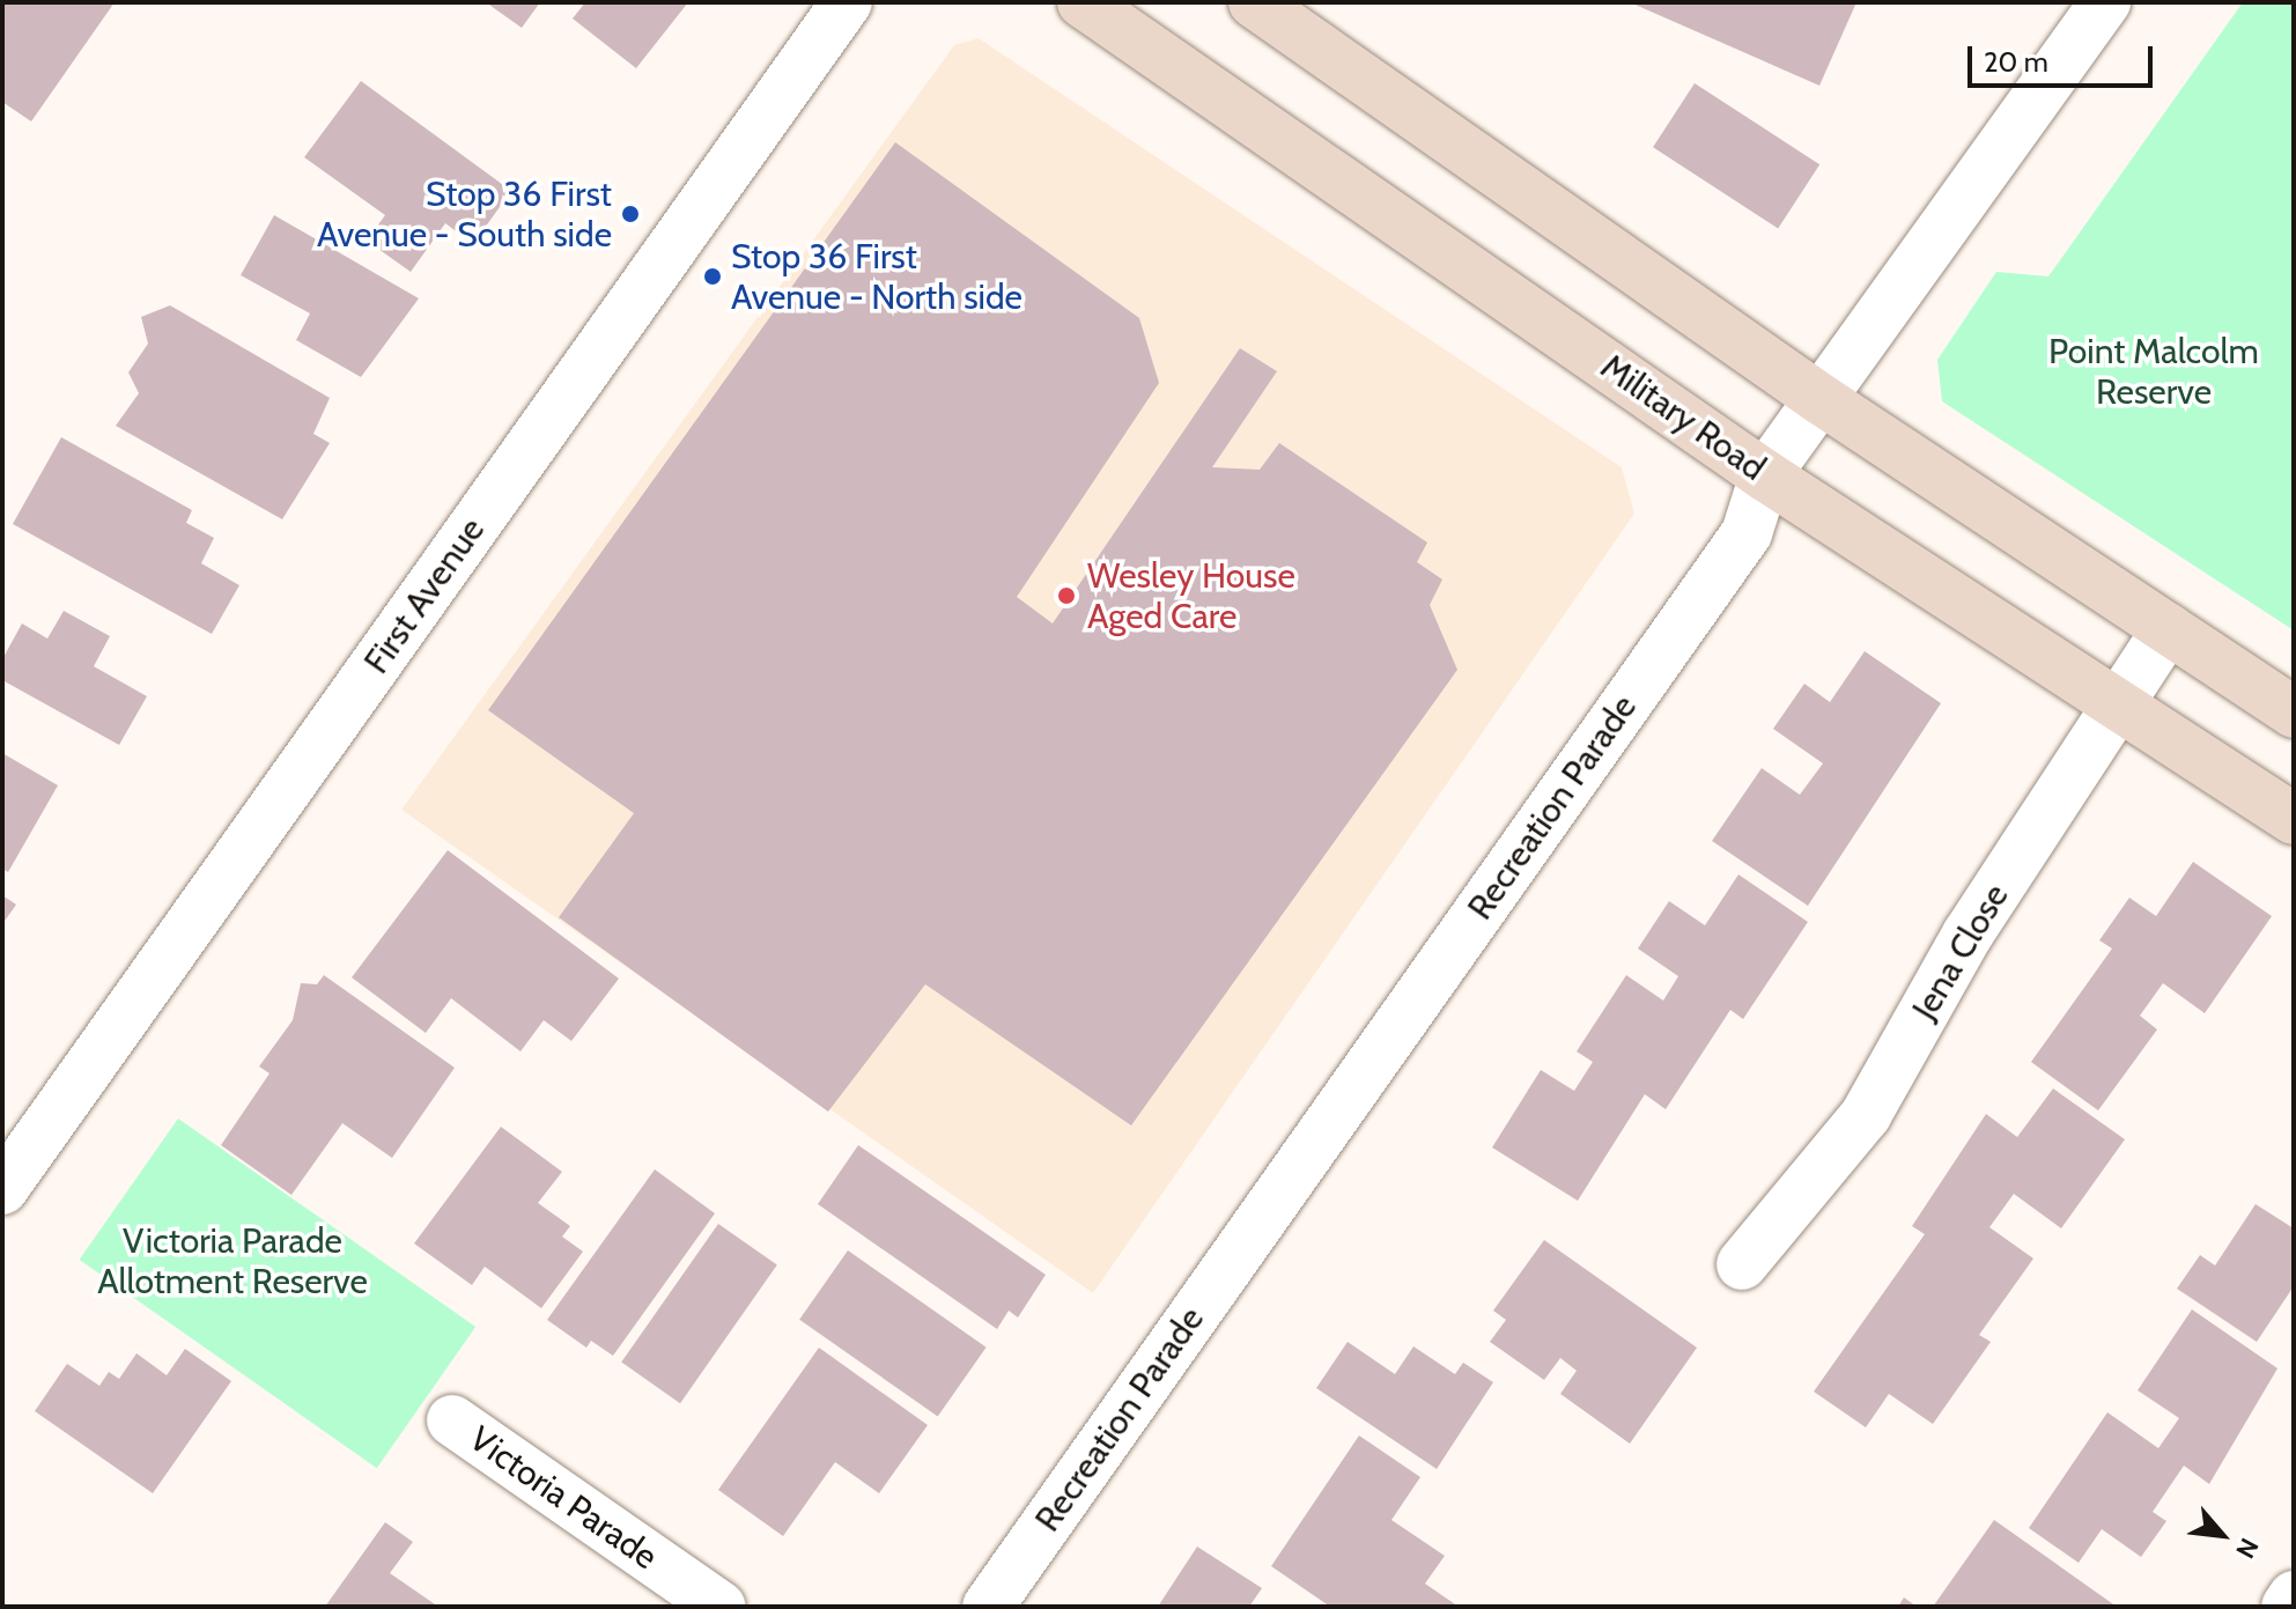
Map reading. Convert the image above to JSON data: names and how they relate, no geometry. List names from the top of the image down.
{
  "streets": {
    "main road": ["Military Road"],
    "street": [
      "First Avenue",
      "Recreation Parade",
      "Jena Close",
      "Victoria Parade"
    ]
  },
  "crossings": [
    ["Military Road", "Recreation Parade"],
    ["Military Road", "Jena Close"]
  ],
  "parks": ["Point Malcolm Reserve", "Victoria Parade Allotment Reserve"],
  "places": ["Stop 36 First Avenue - South side", "Stop 36 First Avenue - North side", "Wesley House Aged Care"],
  "scale_bar": "20 m",
  "north": "bottom right"
}
